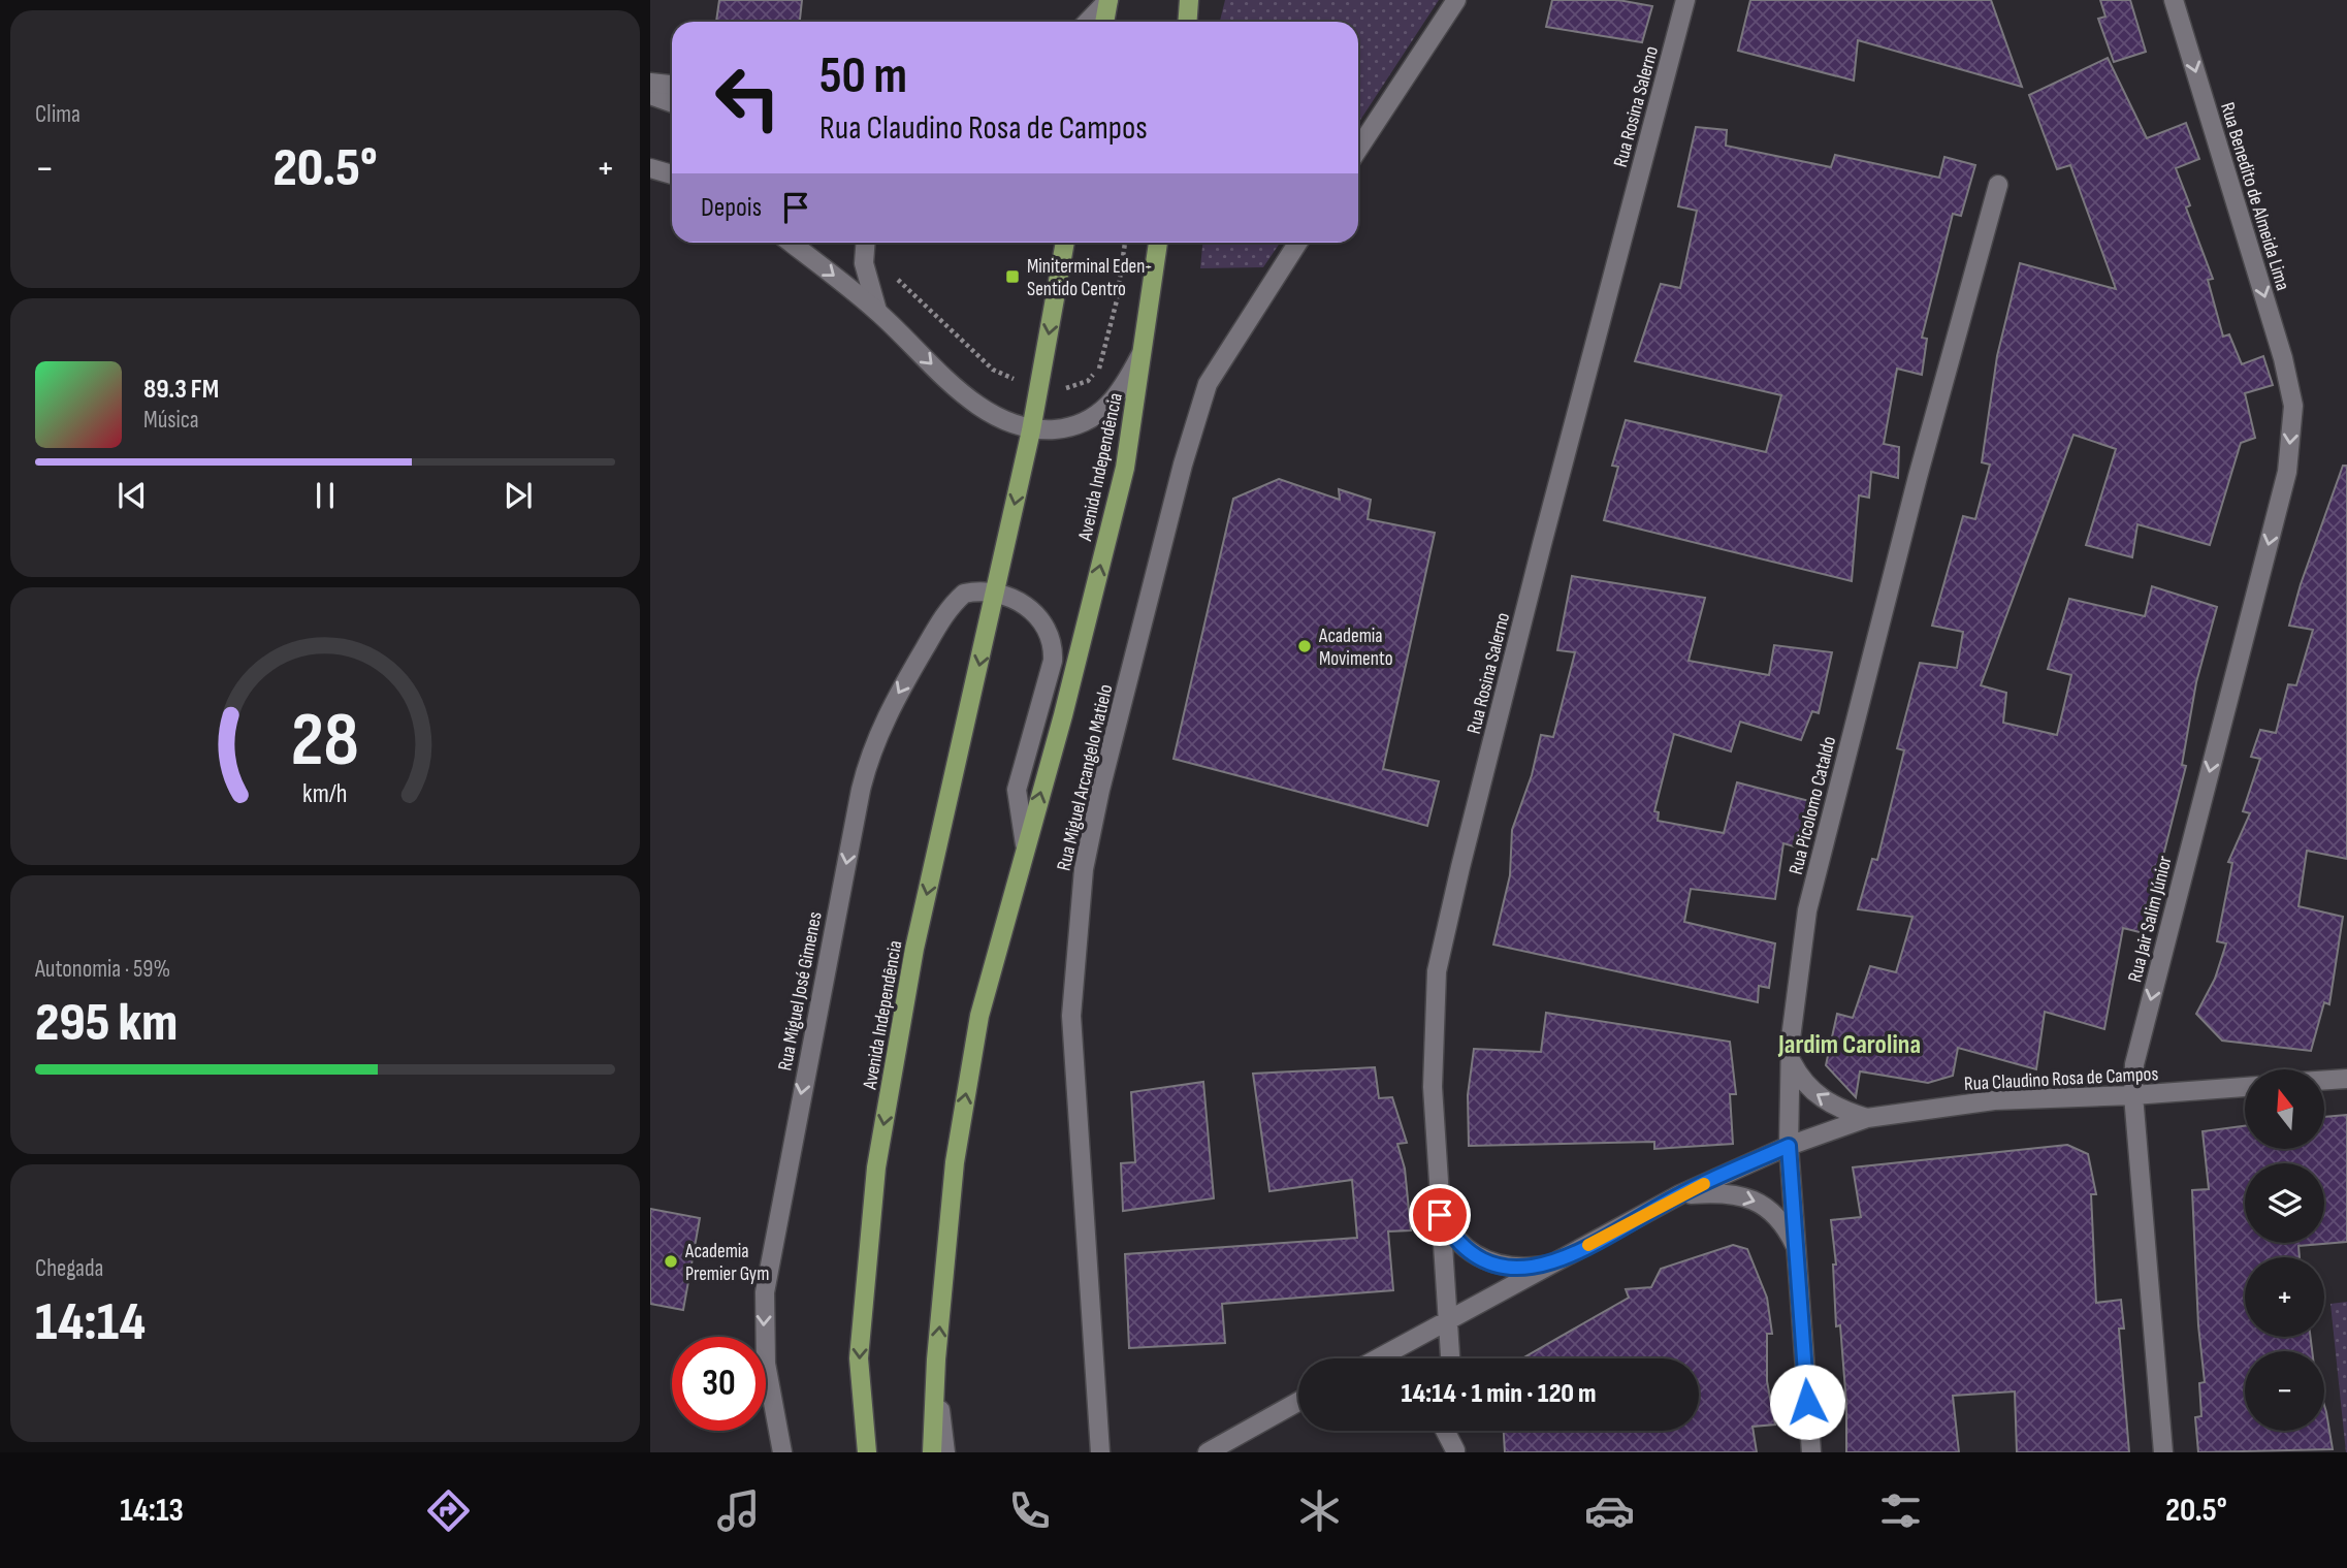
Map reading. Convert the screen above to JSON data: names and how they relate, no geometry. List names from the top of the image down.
{
  "streets": {
    "main road": ["Avenida Independência"],
    "street": [
      "Rua Rosina Salerno",
      "Rua Benedito de Almeida Lima",
      "Rua Miguel Arcangelo Matielo",
      "Rua Picolomo Cataldo",
      "Rua Jair Salim Júnior",
      "Rua Miguel José Gimenes",
      "Rua Claudino Rosa de Campos"
    ]
  },
  "crossings": [
    ["Rua Rosina Salerno", "Rua Claudino Rosa de Campos"],
    ["Rua Benedito de Almeida Lima", "Rua Jair Salim Júnior"],
    ["Avenida Independência", "Rua Miguel José Gimenes"],
    ["Rua Picolomo Cataldo", "Rua Claudino Rosa de Campos"],
    ["Rua Jair Salim Júnior", "Rua Claudino Rosa de Campos"]
  ],
  "one_way": ["Rua Benedito de Almeida Lima", "Rua Jair Salim Júnior", "Rua Miguel José Gimenes"],
  "districts": ["Jardim Carolina"],
  "places": {
    "transit": ["Miniterminal Eden- Sentido Centro"],
    "other": ["Academia Movimento", "Academia Premier Gym"]
  },
  "north": "top",
  "page": {
    "tile": [
      "Clima",
      ["Autonomia · 59%", "295 km"],
      ["Chegada", "14:14"]
    ],
    "turn": ["50 m", "Rua Claudino Rosa de Campos"],
    "heat": ["−", "20.5°", "+"],
    "then": "Depois",
    "song": ["89.3 FM", "Música"],
    "map_buttons": ["+", "−"],
    "limit": "30",
    "trip": "14:14 · 1 min · 120 m",
    "tabs": ["14:13", "20.5°"],
    "gauge": ["28", "km/h"]
  }
}
